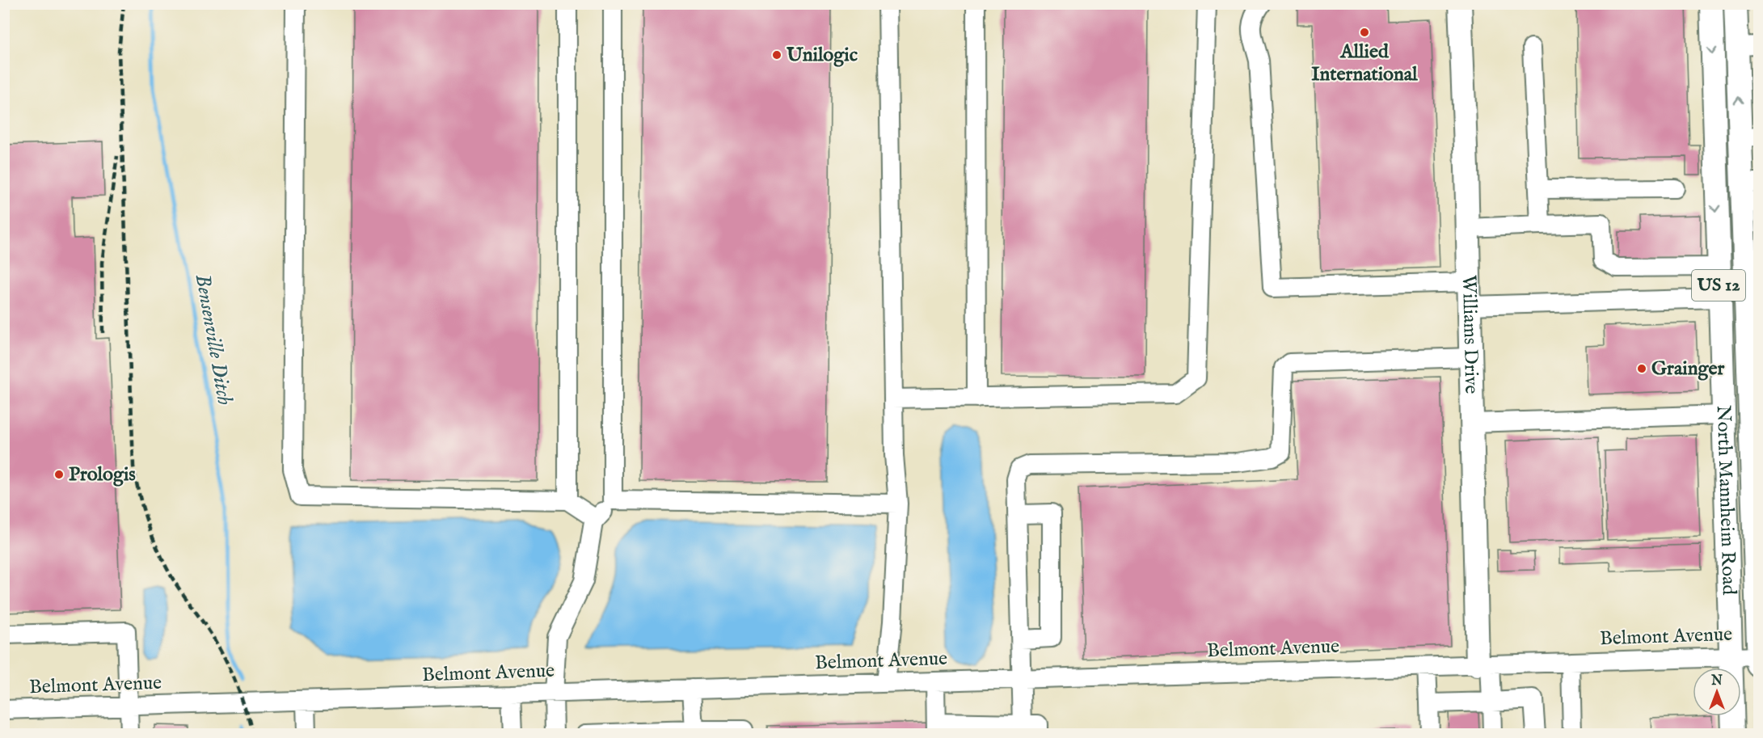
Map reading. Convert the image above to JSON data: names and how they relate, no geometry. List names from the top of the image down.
{
  "streets": {
    "main road": ["US 12", "Williams Drive", "North Mannheim Road"],
    "street": ["Belmont Avenue"]
  },
  "crossings": [
    ["Williams Drive", "Belmont Avenue"],
    ["North Mannheim Road", "Belmont Avenue"]
  ],
  "water": ["Bensenville Ditch"],
  "places": [
    "Allied International",
    "Unilogic",
    "Grainger",
    "Prologis"
  ],
  "north": "top"
}
